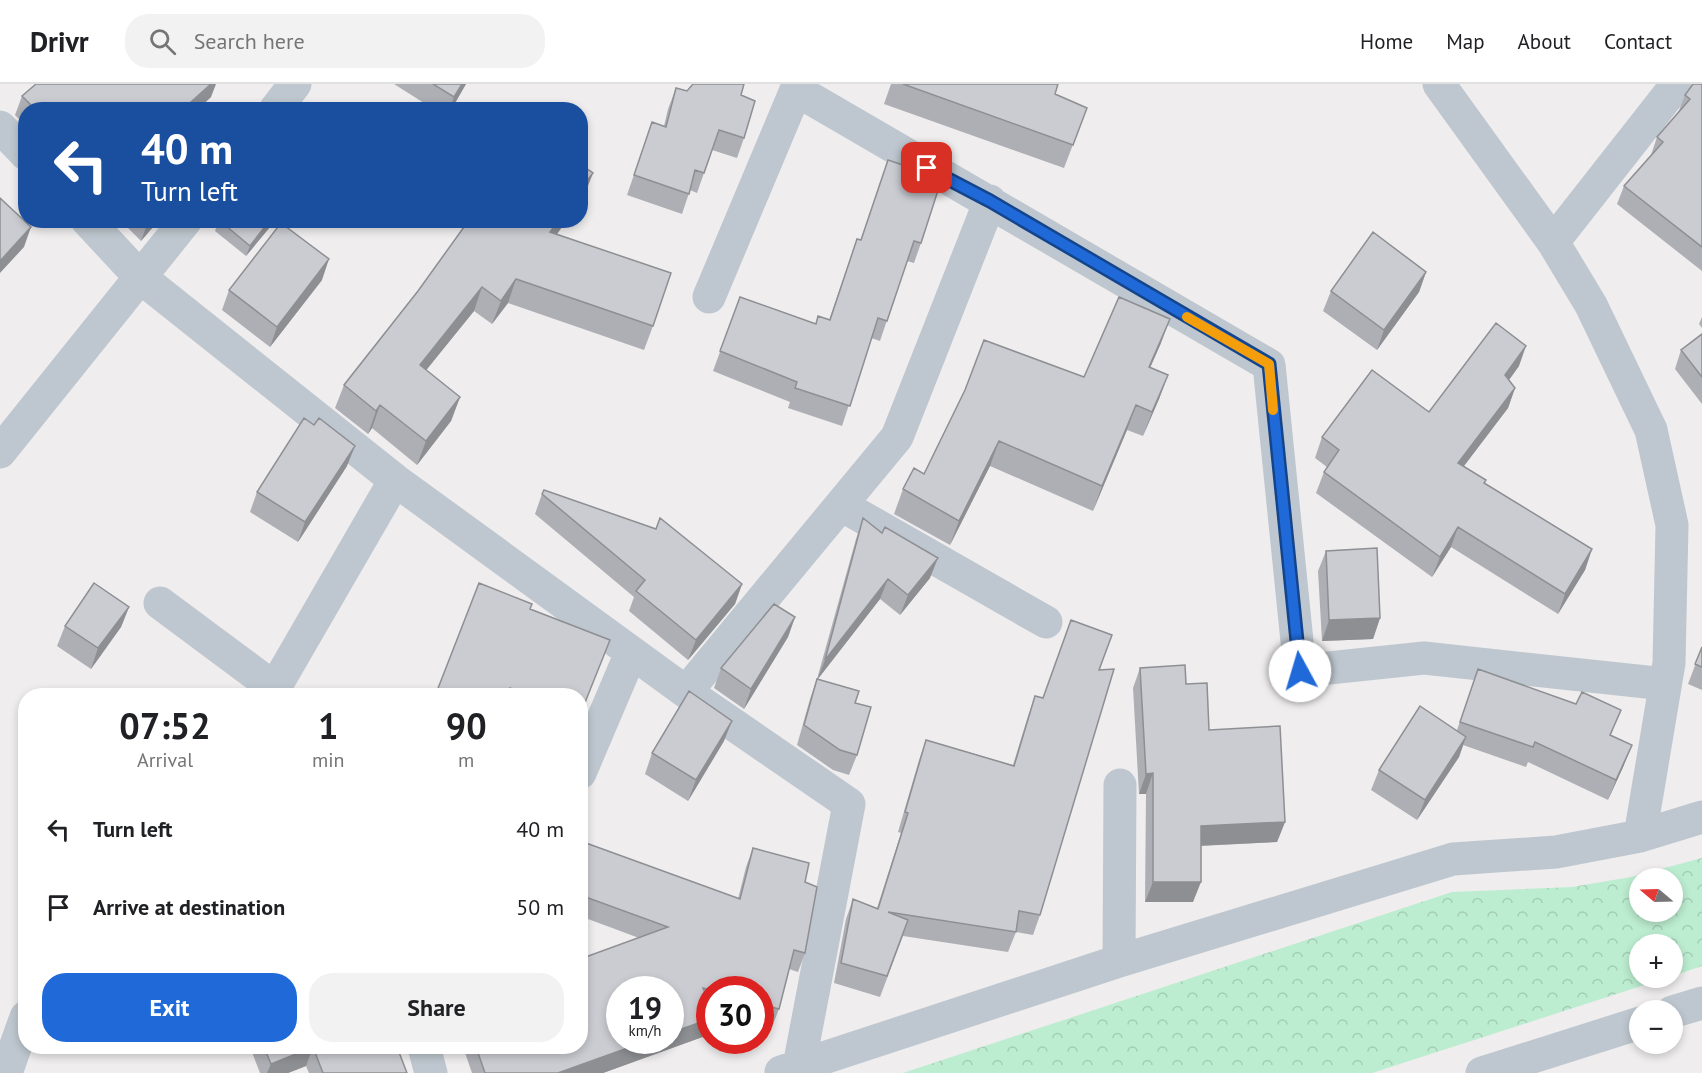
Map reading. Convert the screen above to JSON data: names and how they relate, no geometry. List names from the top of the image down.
{
  "north": "left",
  "page": {
    "header": "Drivr",
    "search": "Search here",
    "nav": [
      "Home",
      "Map",
      "About",
      "Contact"
    ],
    "turn": ["40 m", "Turn left"],
    "eta": [
      "07:52",
      "Arrival",
      "1",
      "min",
      "90",
      "m"
    ],
    "list": [
      {
        "name": "Turn left",
        "value": "40 m"
      },
      {
        "name": "Arrive at destination",
        "value": "50 m"
      }
    ],
    "map_buttons": ["+", "−"],
    "buttons": ["Exit", "Share"],
    "speed": "19 km/h",
    "limit": "30"
  }
}
